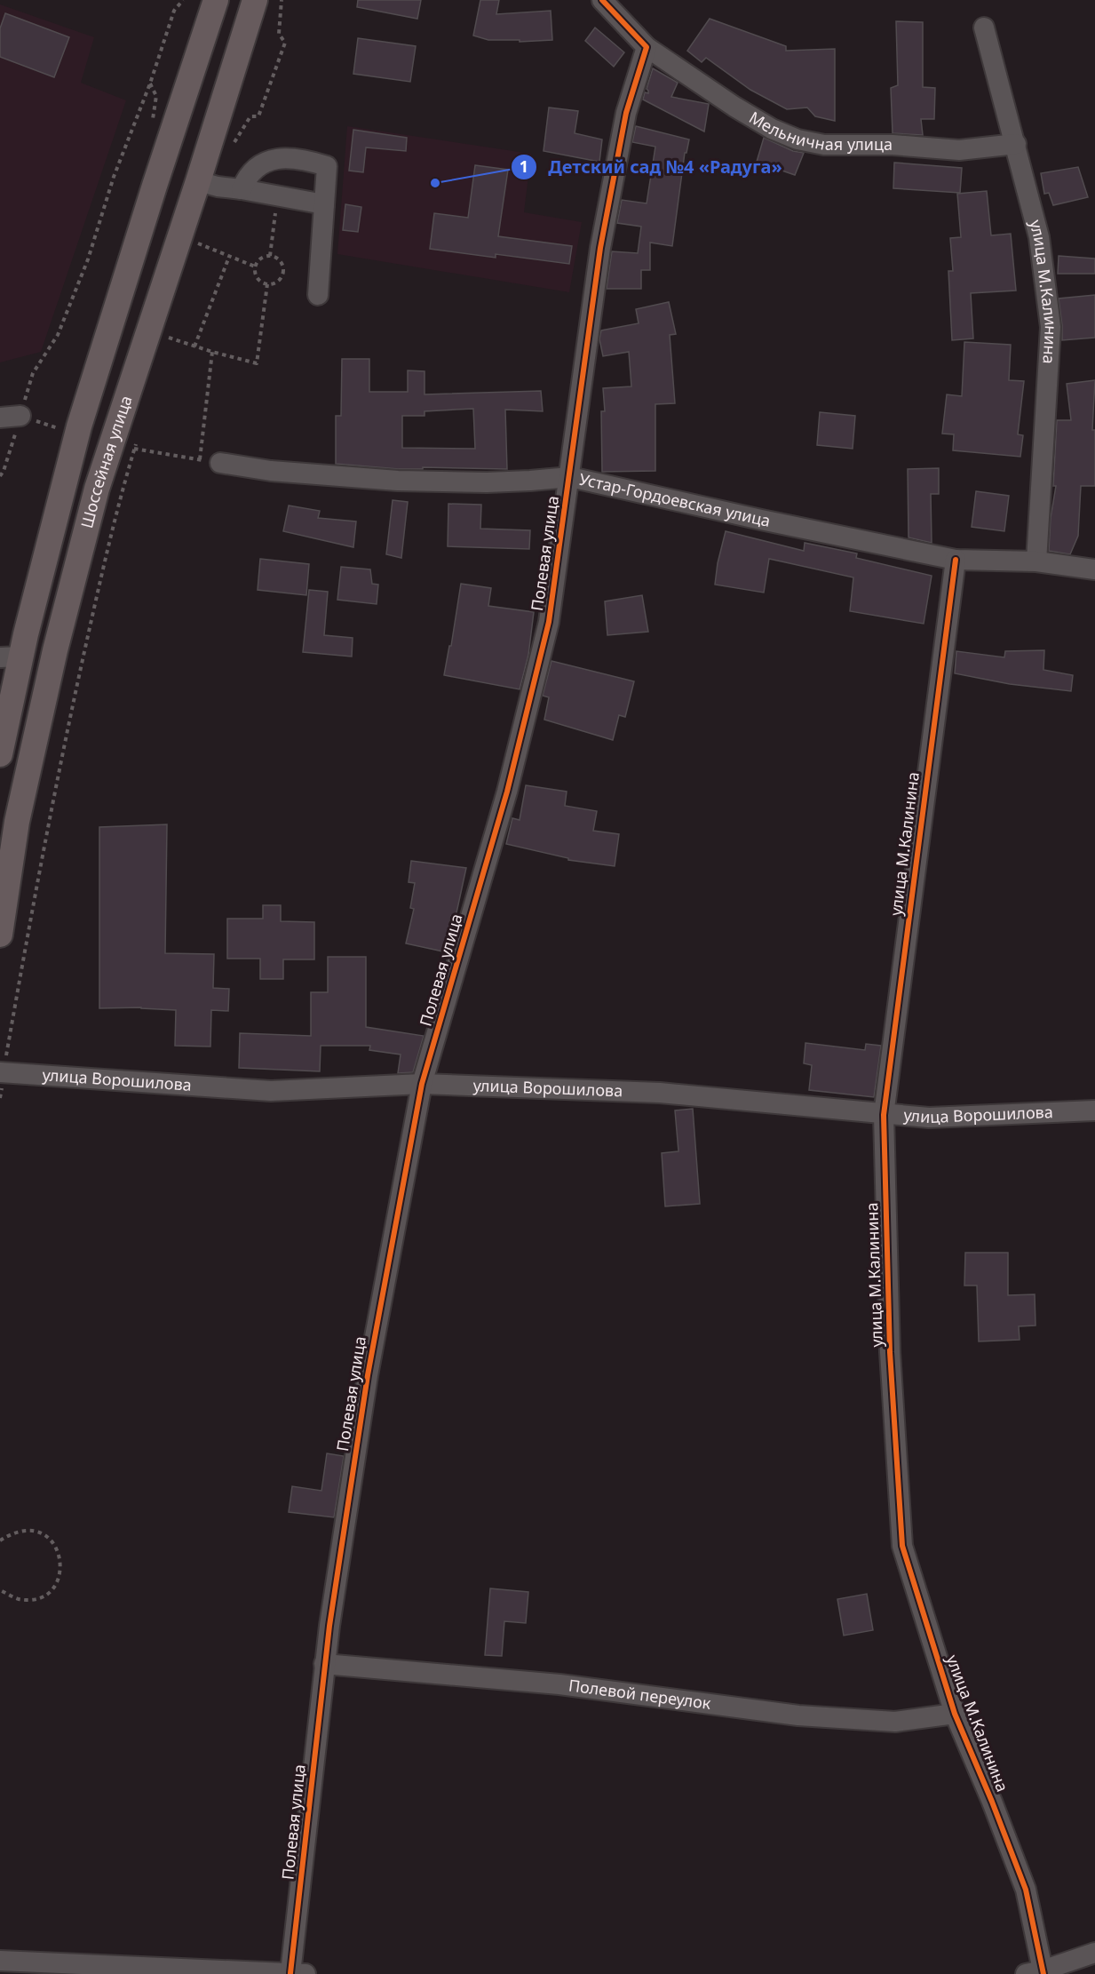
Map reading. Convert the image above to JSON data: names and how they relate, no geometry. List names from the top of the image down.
{
  "streets": {
    "main road": ["Шоссейная улица"],
    "street": [
      "Мельничная улица",
      "улица М.Калинина",
      "Устар-Гордоевская улица",
      "Полевая улица",
      "улица Ворошилова",
      "Полевой переулок"
    ]
  },
  "crossings": [
    ["Мельничная улица", "улица М.Калинина"],
    ["Мельничная улица", "Полевая улица"],
    ["улица М.Калинина", "Устар-Гордоевская улица"],
    ["улица М.Калинина", "улица Ворошилова"],
    ["улица М.Калинина", "Полевой переулок"],
    ["Устар-Гордоевская улица", "Полевая улица"],
    ["Полевая улица", "улица Ворошилова"],
    ["Полевая улица", "Полевой переулок"]
  ],
  "places": ["Детский сад №4 «Радуга»"]
}
